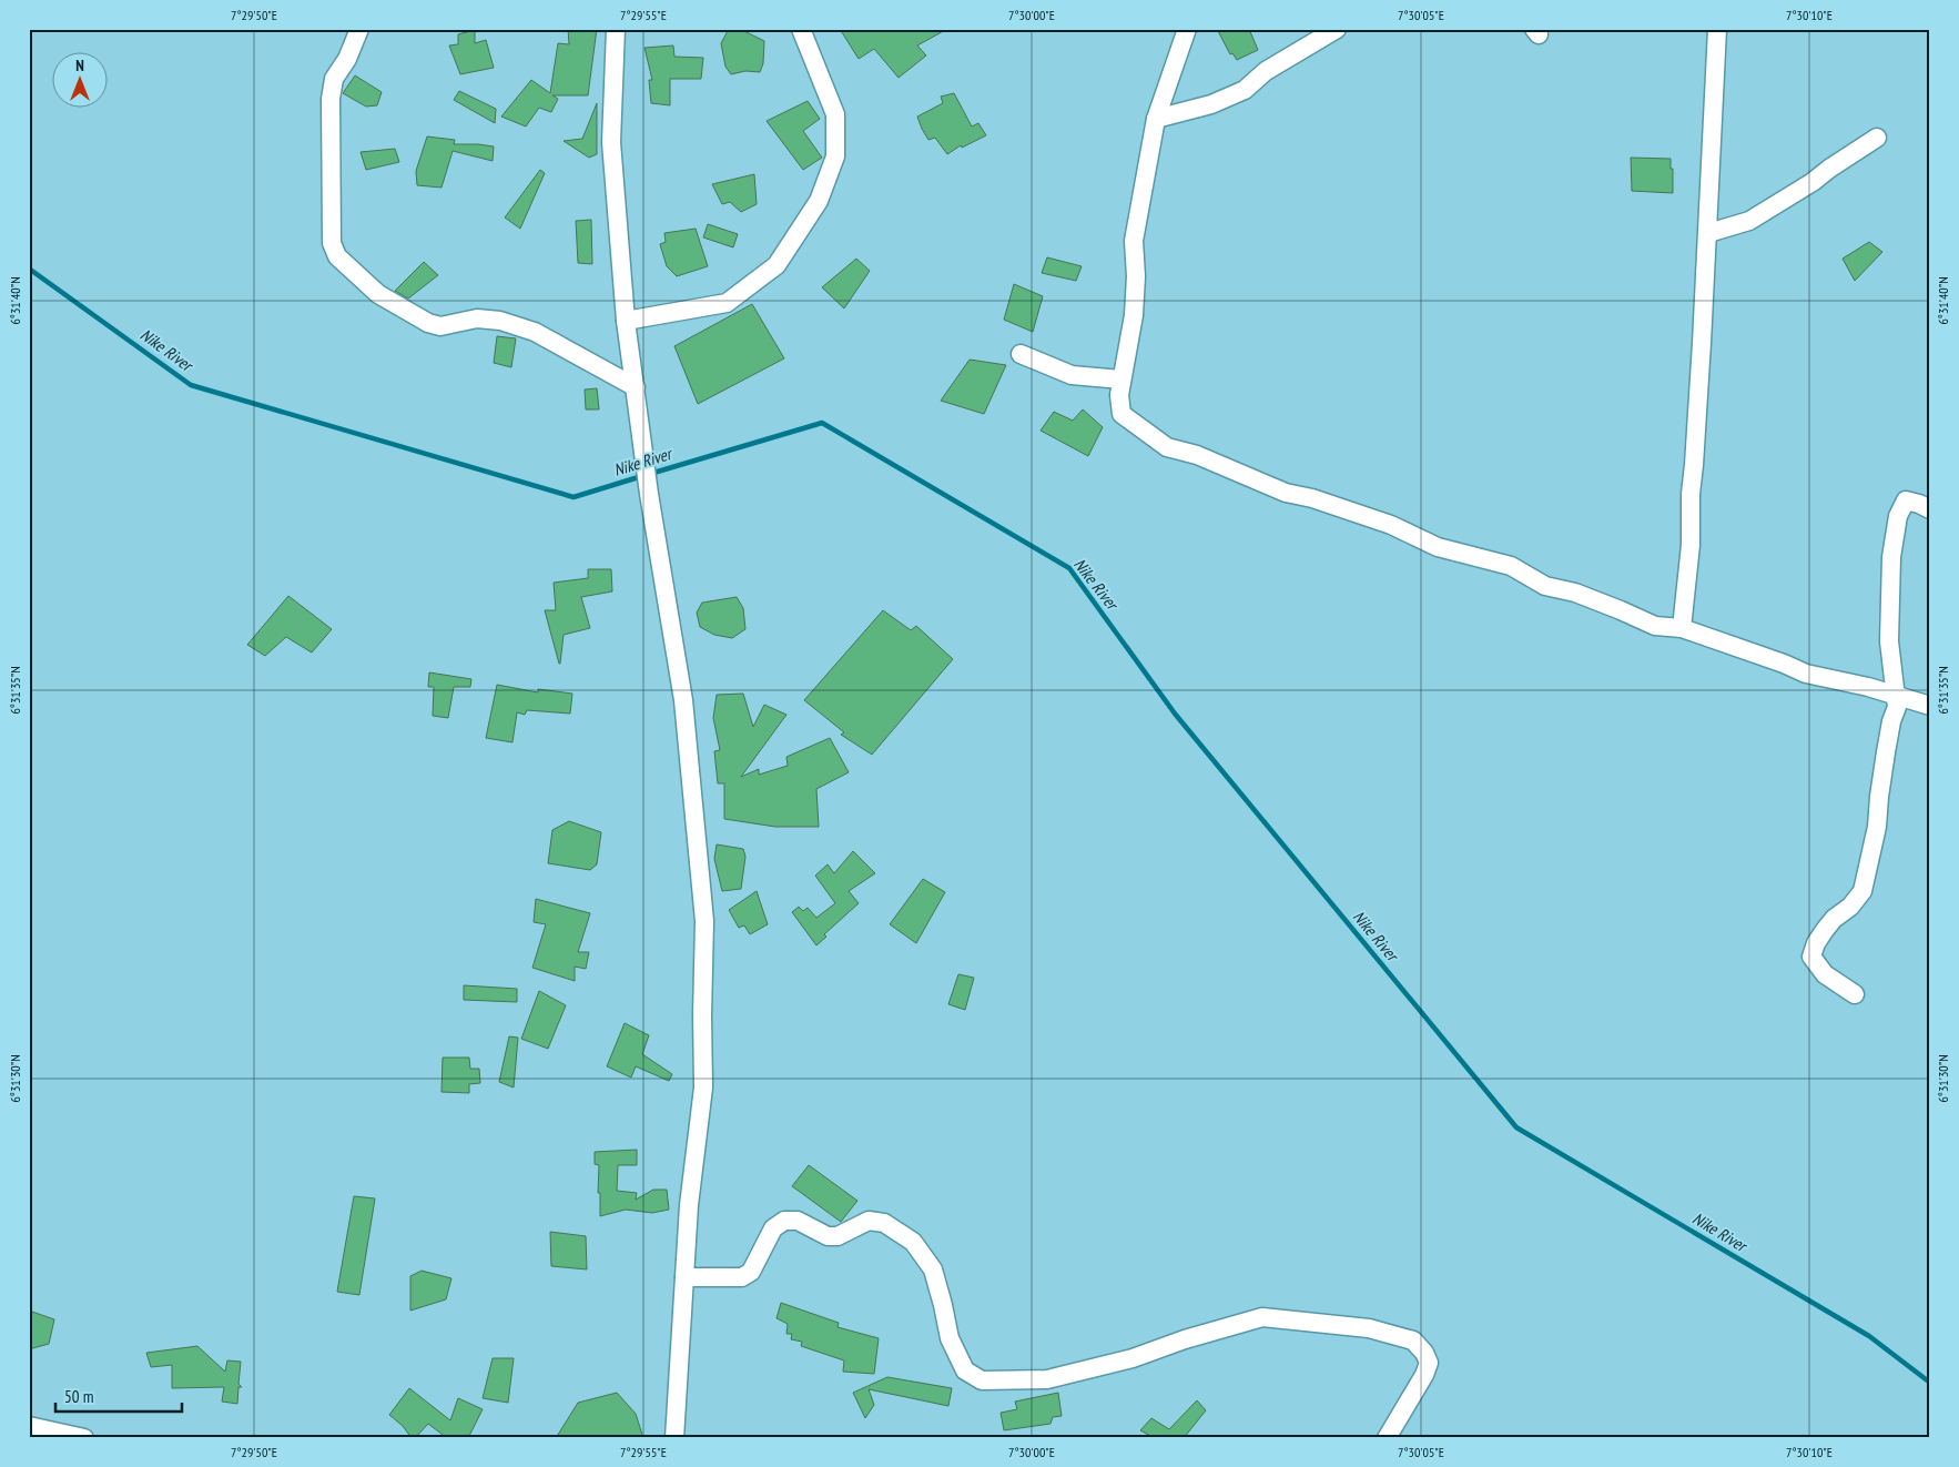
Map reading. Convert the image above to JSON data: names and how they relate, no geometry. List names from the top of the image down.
{
  "water": ["Nike River"],
  "scale_bar": "50 m",
  "north": "top",
  "coordinates": [
    "7°29'50\"E",
    "7°29'55\"E",
    "7°30'00\"E",
    "7°30'05\"E",
    "7°30'10\"E",
    "6°31'40\"N",
    "6°31'35\"N",
    "6°31'30\"N"
  ]
}
